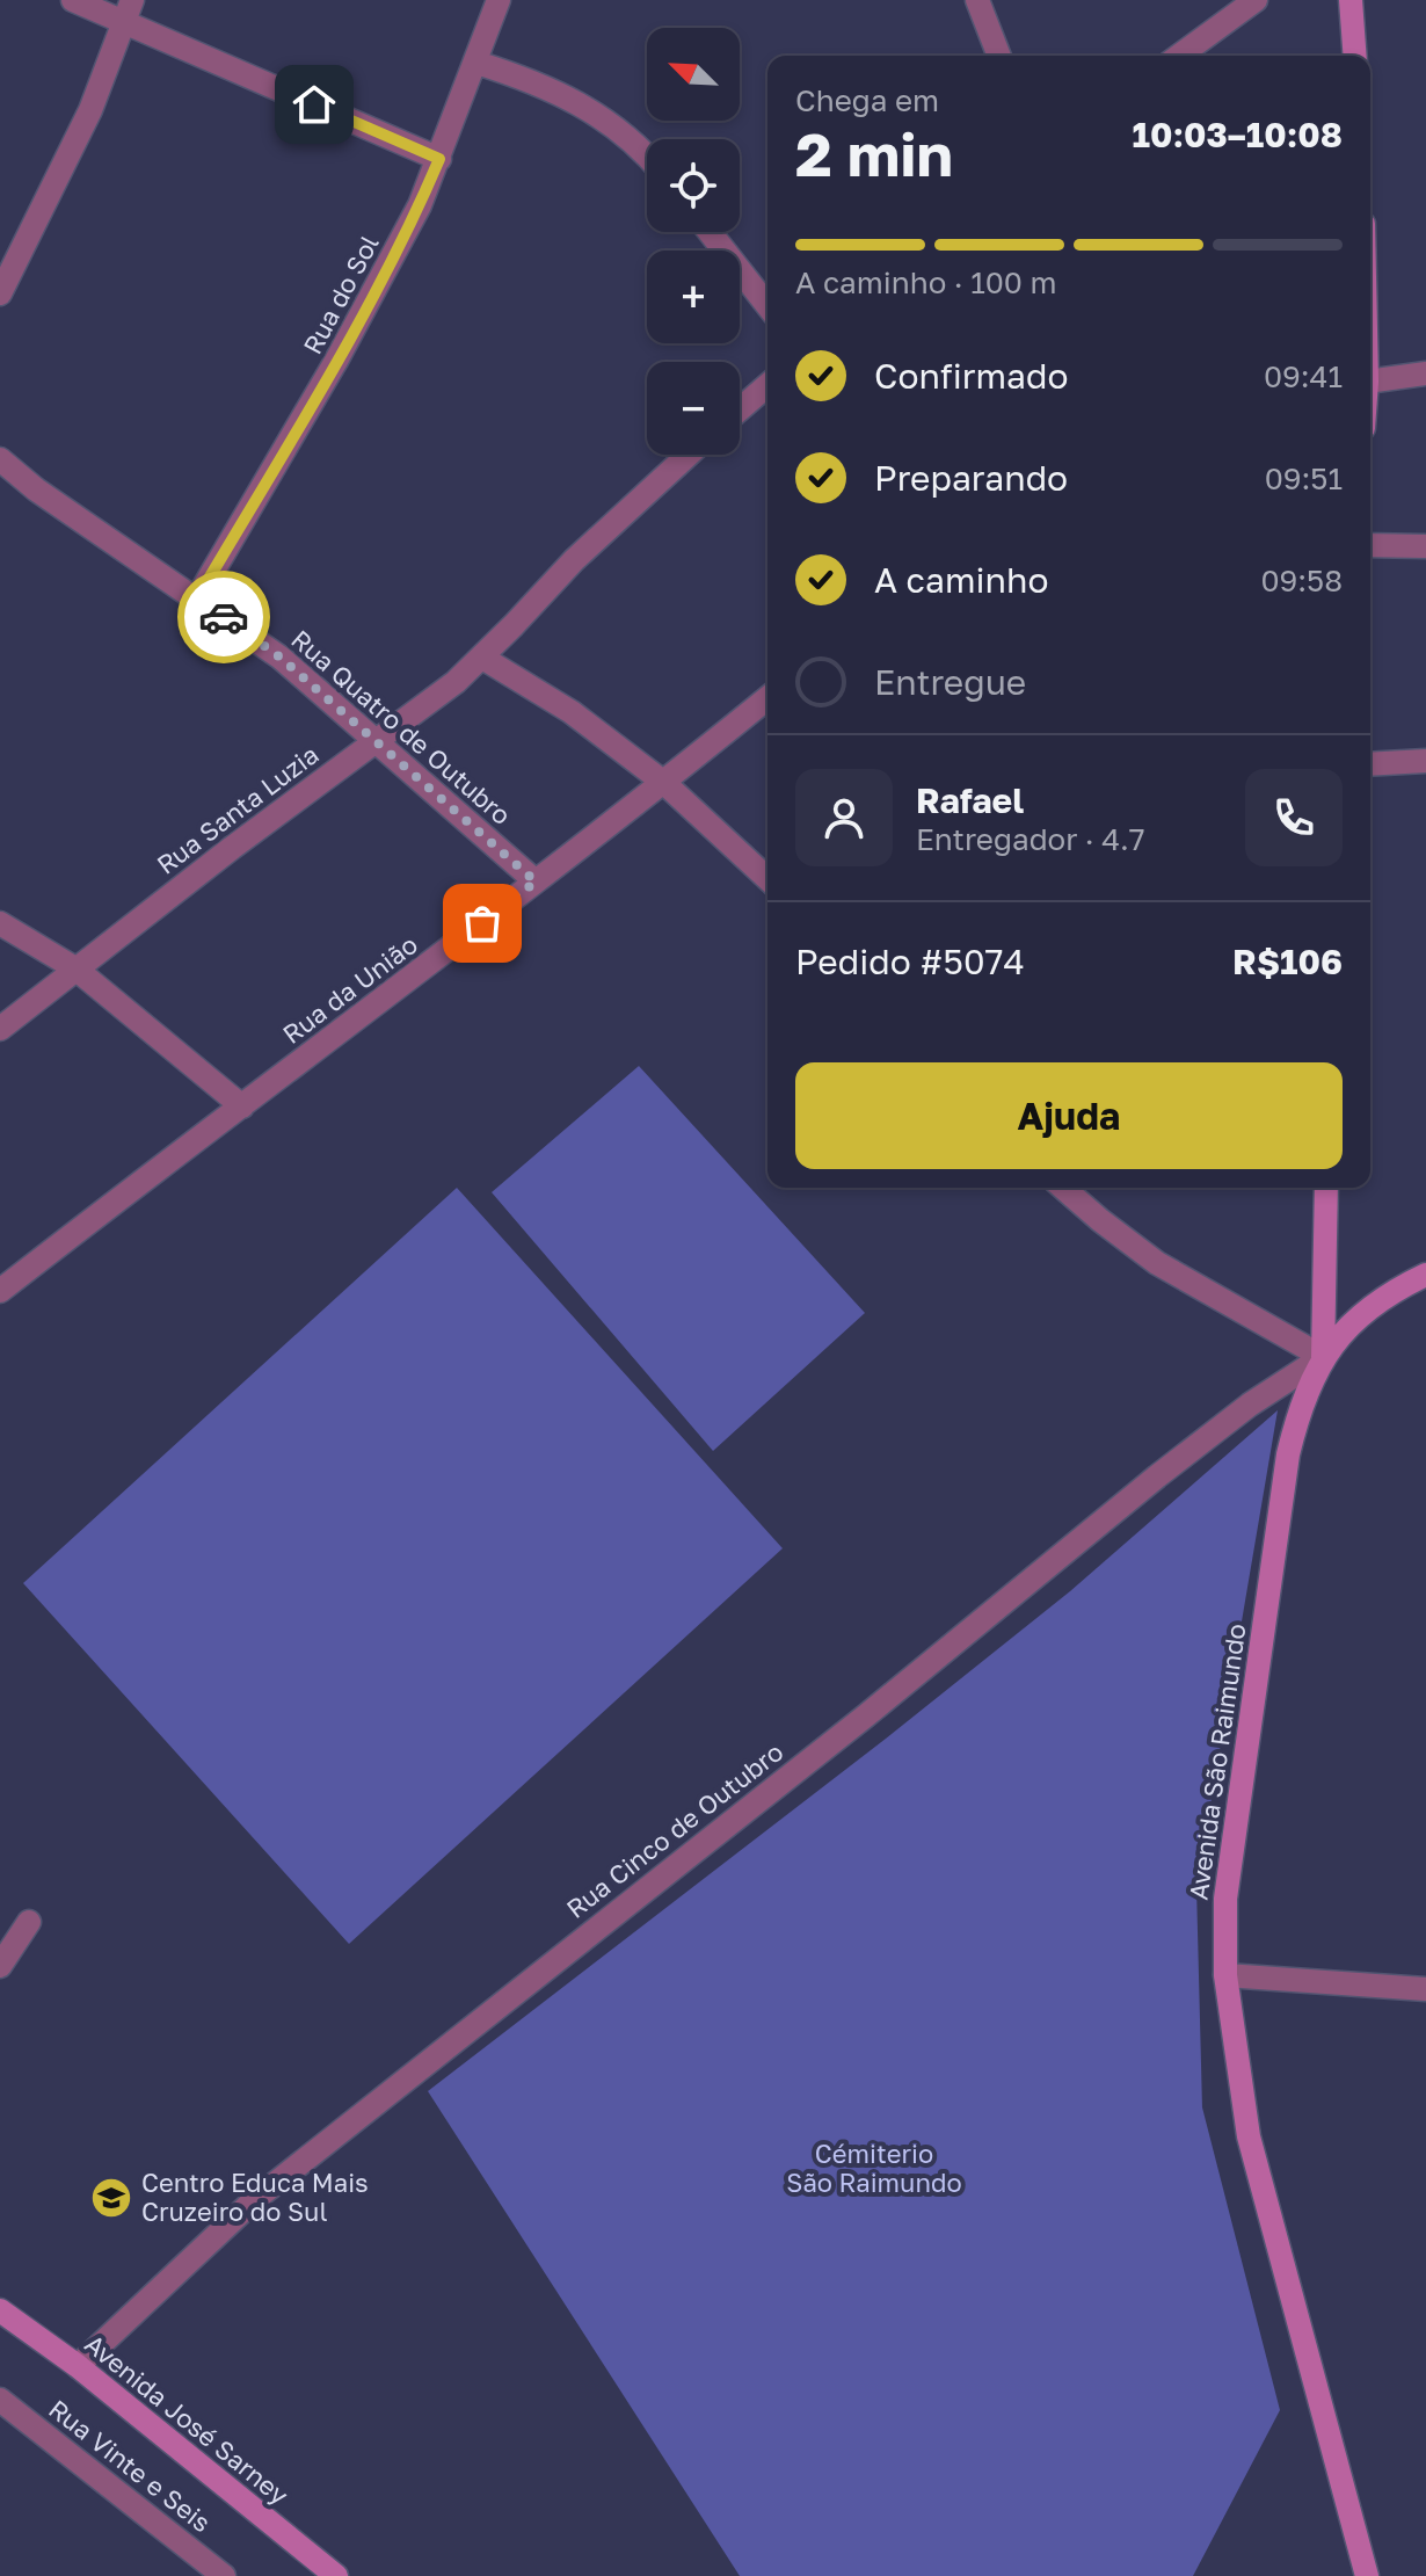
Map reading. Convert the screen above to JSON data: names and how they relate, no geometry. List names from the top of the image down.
{
  "streets": {
    "street": [
      "Rua do Sol",
      "Rua Quatro de Outubro",
      "Rua Santa Luzia",
      "Rua da União",
      "Avenida São Raimundo",
      "Rua Cinco de Outubro",
      "Avenida José Sarney",
      "Rua Vinte e Seis"
    ]
  },
  "crossings": [
    ["Rua do Sol", "Rua Quatro de Outubro"],
    ["Rua Quatro de Outubro", "Rua Santa Luzia"],
    ["Rua Quatro de Outubro", "Rua da União"],
    ["Avenida São Raimundo", "Rua Cinco de Outubro"],
    ["Rua Cinco de Outubro", "Avenida José Sarney"]
  ],
  "parks": ["Cémiterio São Raimundo"],
  "places": {
    "school or university": ["Centro Educa Mais Cruzeiro do Sul"]
  },
  "north": "top left",
  "page": {
    "map_buttons": ["+", "−"],
    "heading": ["2 min", "Chega em", "10:03–10:08"],
    "panel": [
      "Rafael",
      "Entregador · 4.7",
      "Pedido #5074",
      "R$106"
    ],
    "bar": "A caminho · 100 m",
    "list": [
      ["Confirmado", "09:41"],
      ["Preparando", "09:51"],
      ["A caminho", "09:58"],
      "Entregue"
    ],
    "buttons": "Ajuda"
  }
}
